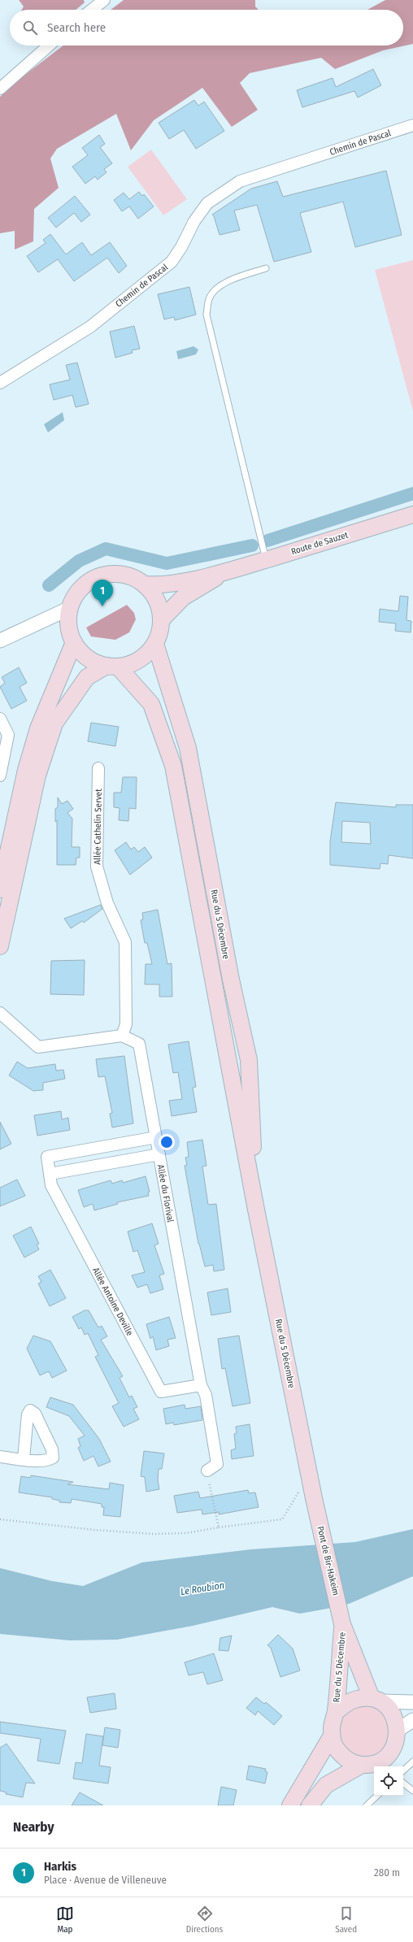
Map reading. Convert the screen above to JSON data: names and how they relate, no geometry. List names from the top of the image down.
{
  "streets": {
    "main road": ["Route de Sauzet", "Rue du 5 Décembre", "Pont de Bir-Hakeim"],
    "street": [
      "Chemin de Pascal",
      "Allée Cathelin Servet",
      "Allée du Florival",
      "Allée Antoine Deville"
    ]
  },
  "crossings": [
    ["Route de Sauzet", "Rue du 5 Décembre"],
    ["Allée Cathelin Servet", "Allée du Florival"],
    ["Rue du 5 Décembre", "Pont de Bir-Hakeim"],
    ["Allée du Florival", "Allée Antoine Deville"]
  ],
  "water": ["Le Roubion"],
  "page": {
    "search": "Search here",
    "pins": "1",
    "heading": "Nearby",
    "list": [
      {
        "mark": "1",
        "name": "Harkis",
        "note": "Place · Avenue de Villeneuve",
        "value": "280 m"
      }
    ],
    "nav": ["Map", "Directions", "Saved"]
  }
}
